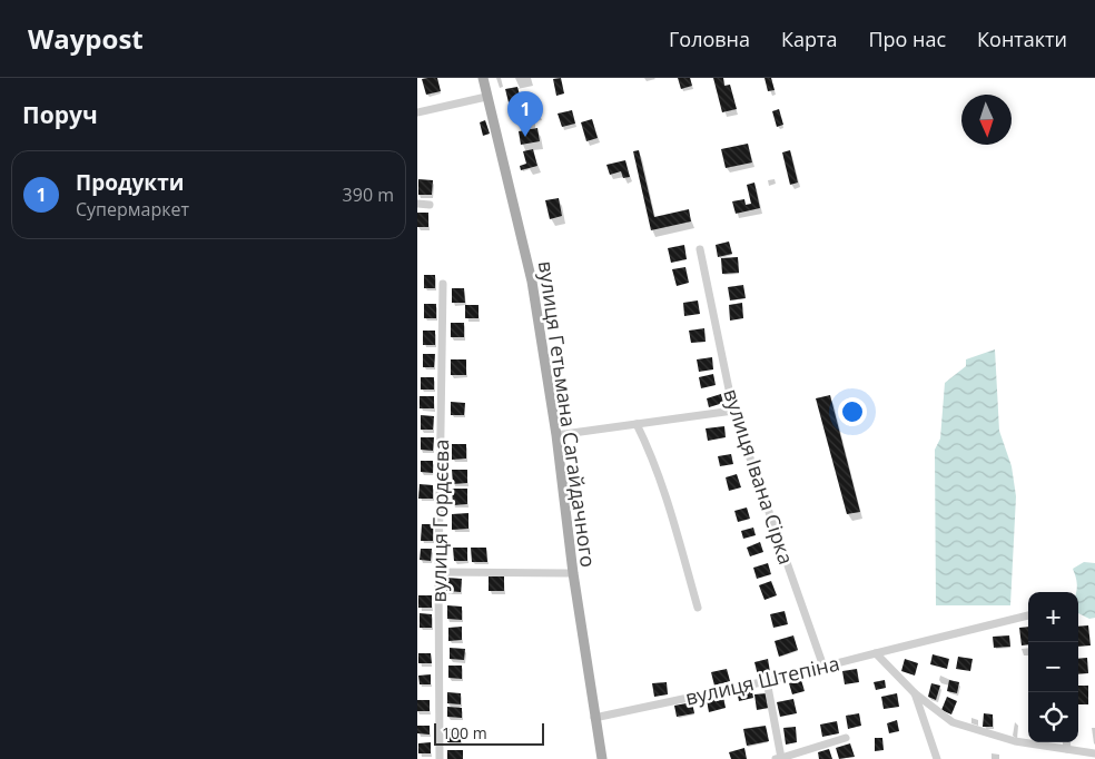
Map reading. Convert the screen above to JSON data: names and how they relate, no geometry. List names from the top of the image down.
{
  "streets": {
    "main road": ["вулиця Гетьмана Сагайдачного"],
    "street": ["вулиця Івана Сірка", "вулиця Гордєєва", "вулиця Штепіна"]
  },
  "crossings": [
    ["вулиця Гетьмана Сагайдачного", "вулиця Штепіна"],
    ["вулиця Івана Сірка", "вулиця Штепіна"]
  ],
  "scale_bar": "100 m",
  "north": "bottom",
  "page": {
    "header": "Waypost",
    "nav": [
      "Головна",
      "Карта",
      "Про нас",
      "Контакти"
    ],
    "heading": "Поруч",
    "pins": "1",
    "list": [
      {
        "mark": "1",
        "name": "Продукти",
        "note": "Супермаркет",
        "value": "390 m"
      }
    ],
    "map_buttons": ["+", "−"],
    "scale": "100 m"
  }
}
